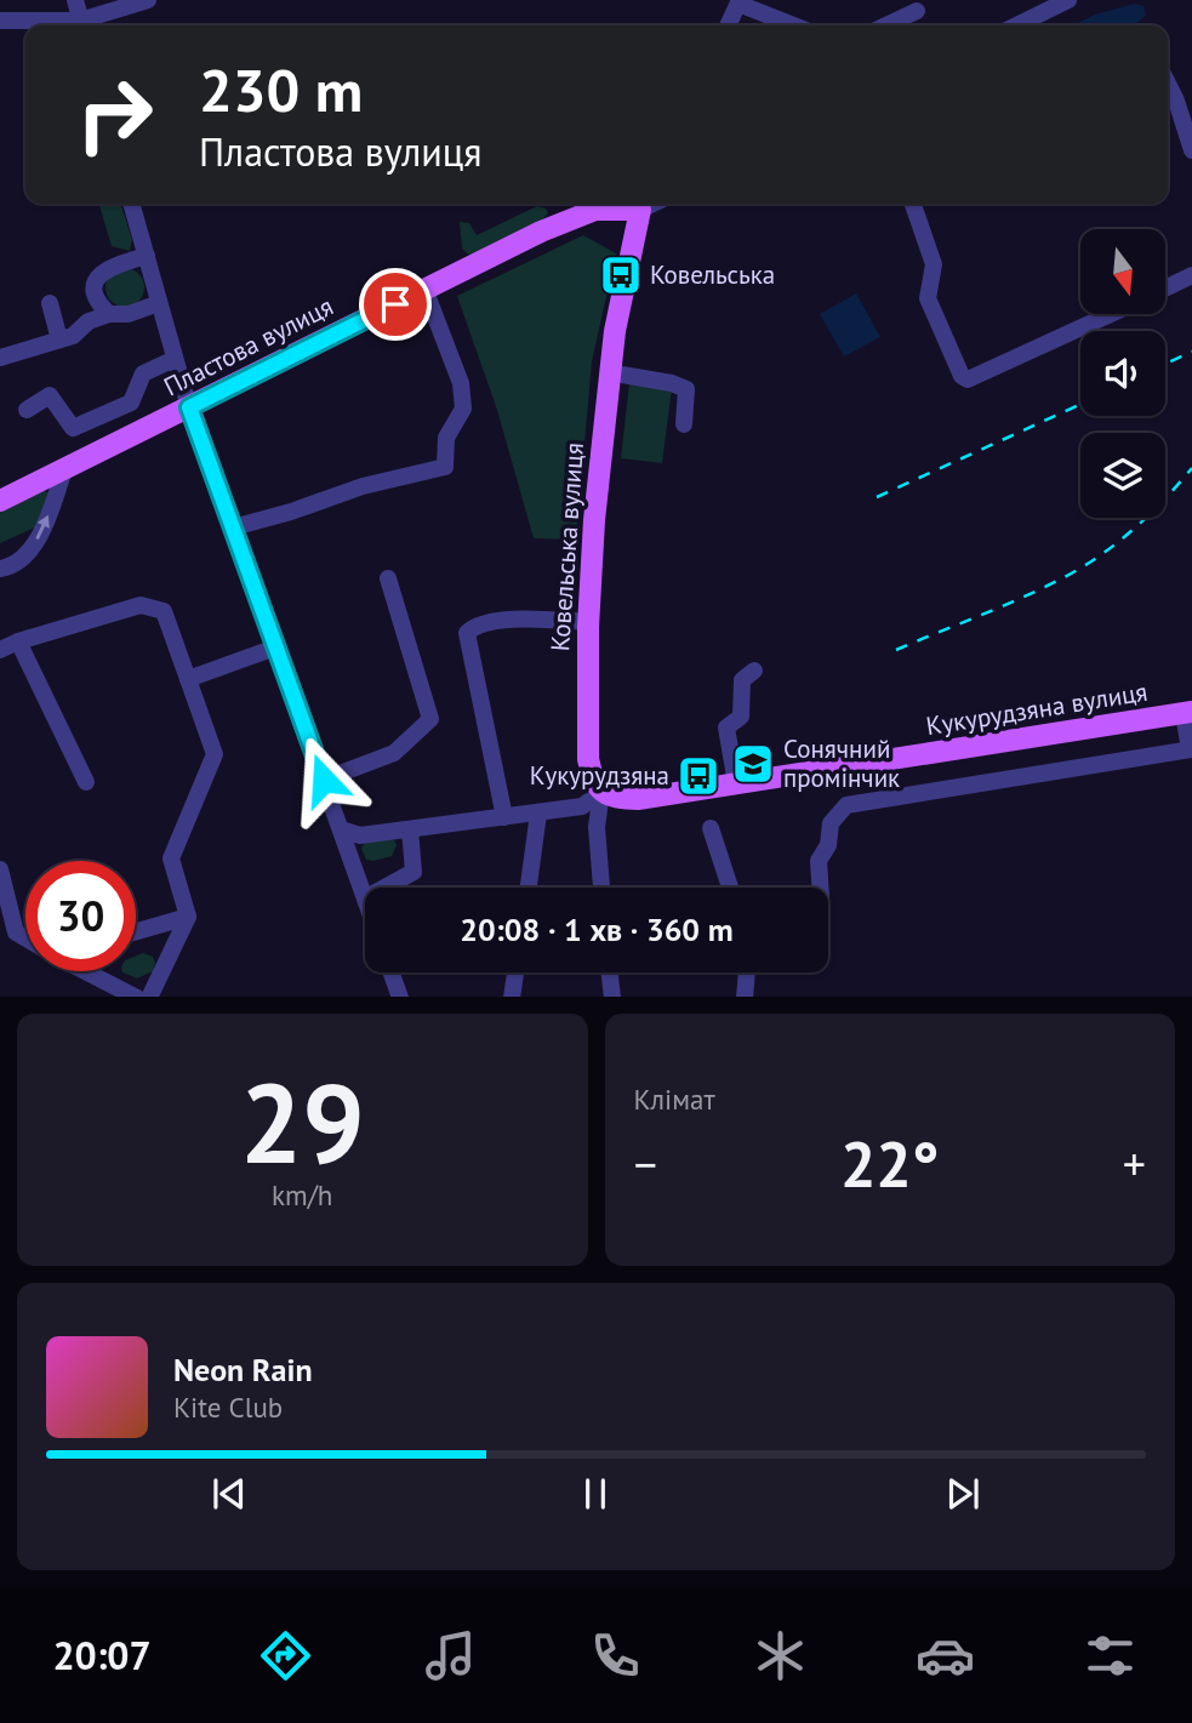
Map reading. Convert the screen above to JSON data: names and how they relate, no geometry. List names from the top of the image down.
{
  "streets": {
    "main road": ["Пластова вулиця", "Ковельська вулиця", "Кукурудзяна вулиця"]
  },
  "crossings": [
    ["Пластова вулиця", "Ковельська вулиця"],
    ["Ковельська вулиця", "Кукурудзяна вулиця"]
  ],
  "places": {
    "bus stop": ["Ковельська", "Кукурудзяна"],
    "school or university": ["Сонячний промінчик"]
  },
  "north": "bottom",
  "page": {
    "turn": ["230 m", "Пластова вулиця"],
    "limit": "30",
    "trip": "20:08 · 1 хв · 360 m",
    "tile": [
      ["29", "km/h"],
      "Клімат"
    ],
    "heat": ["−", "22°", "+"],
    "song": ["Neon Rain", "Kite Club"],
    "tabs": "20:07"
  }
}
